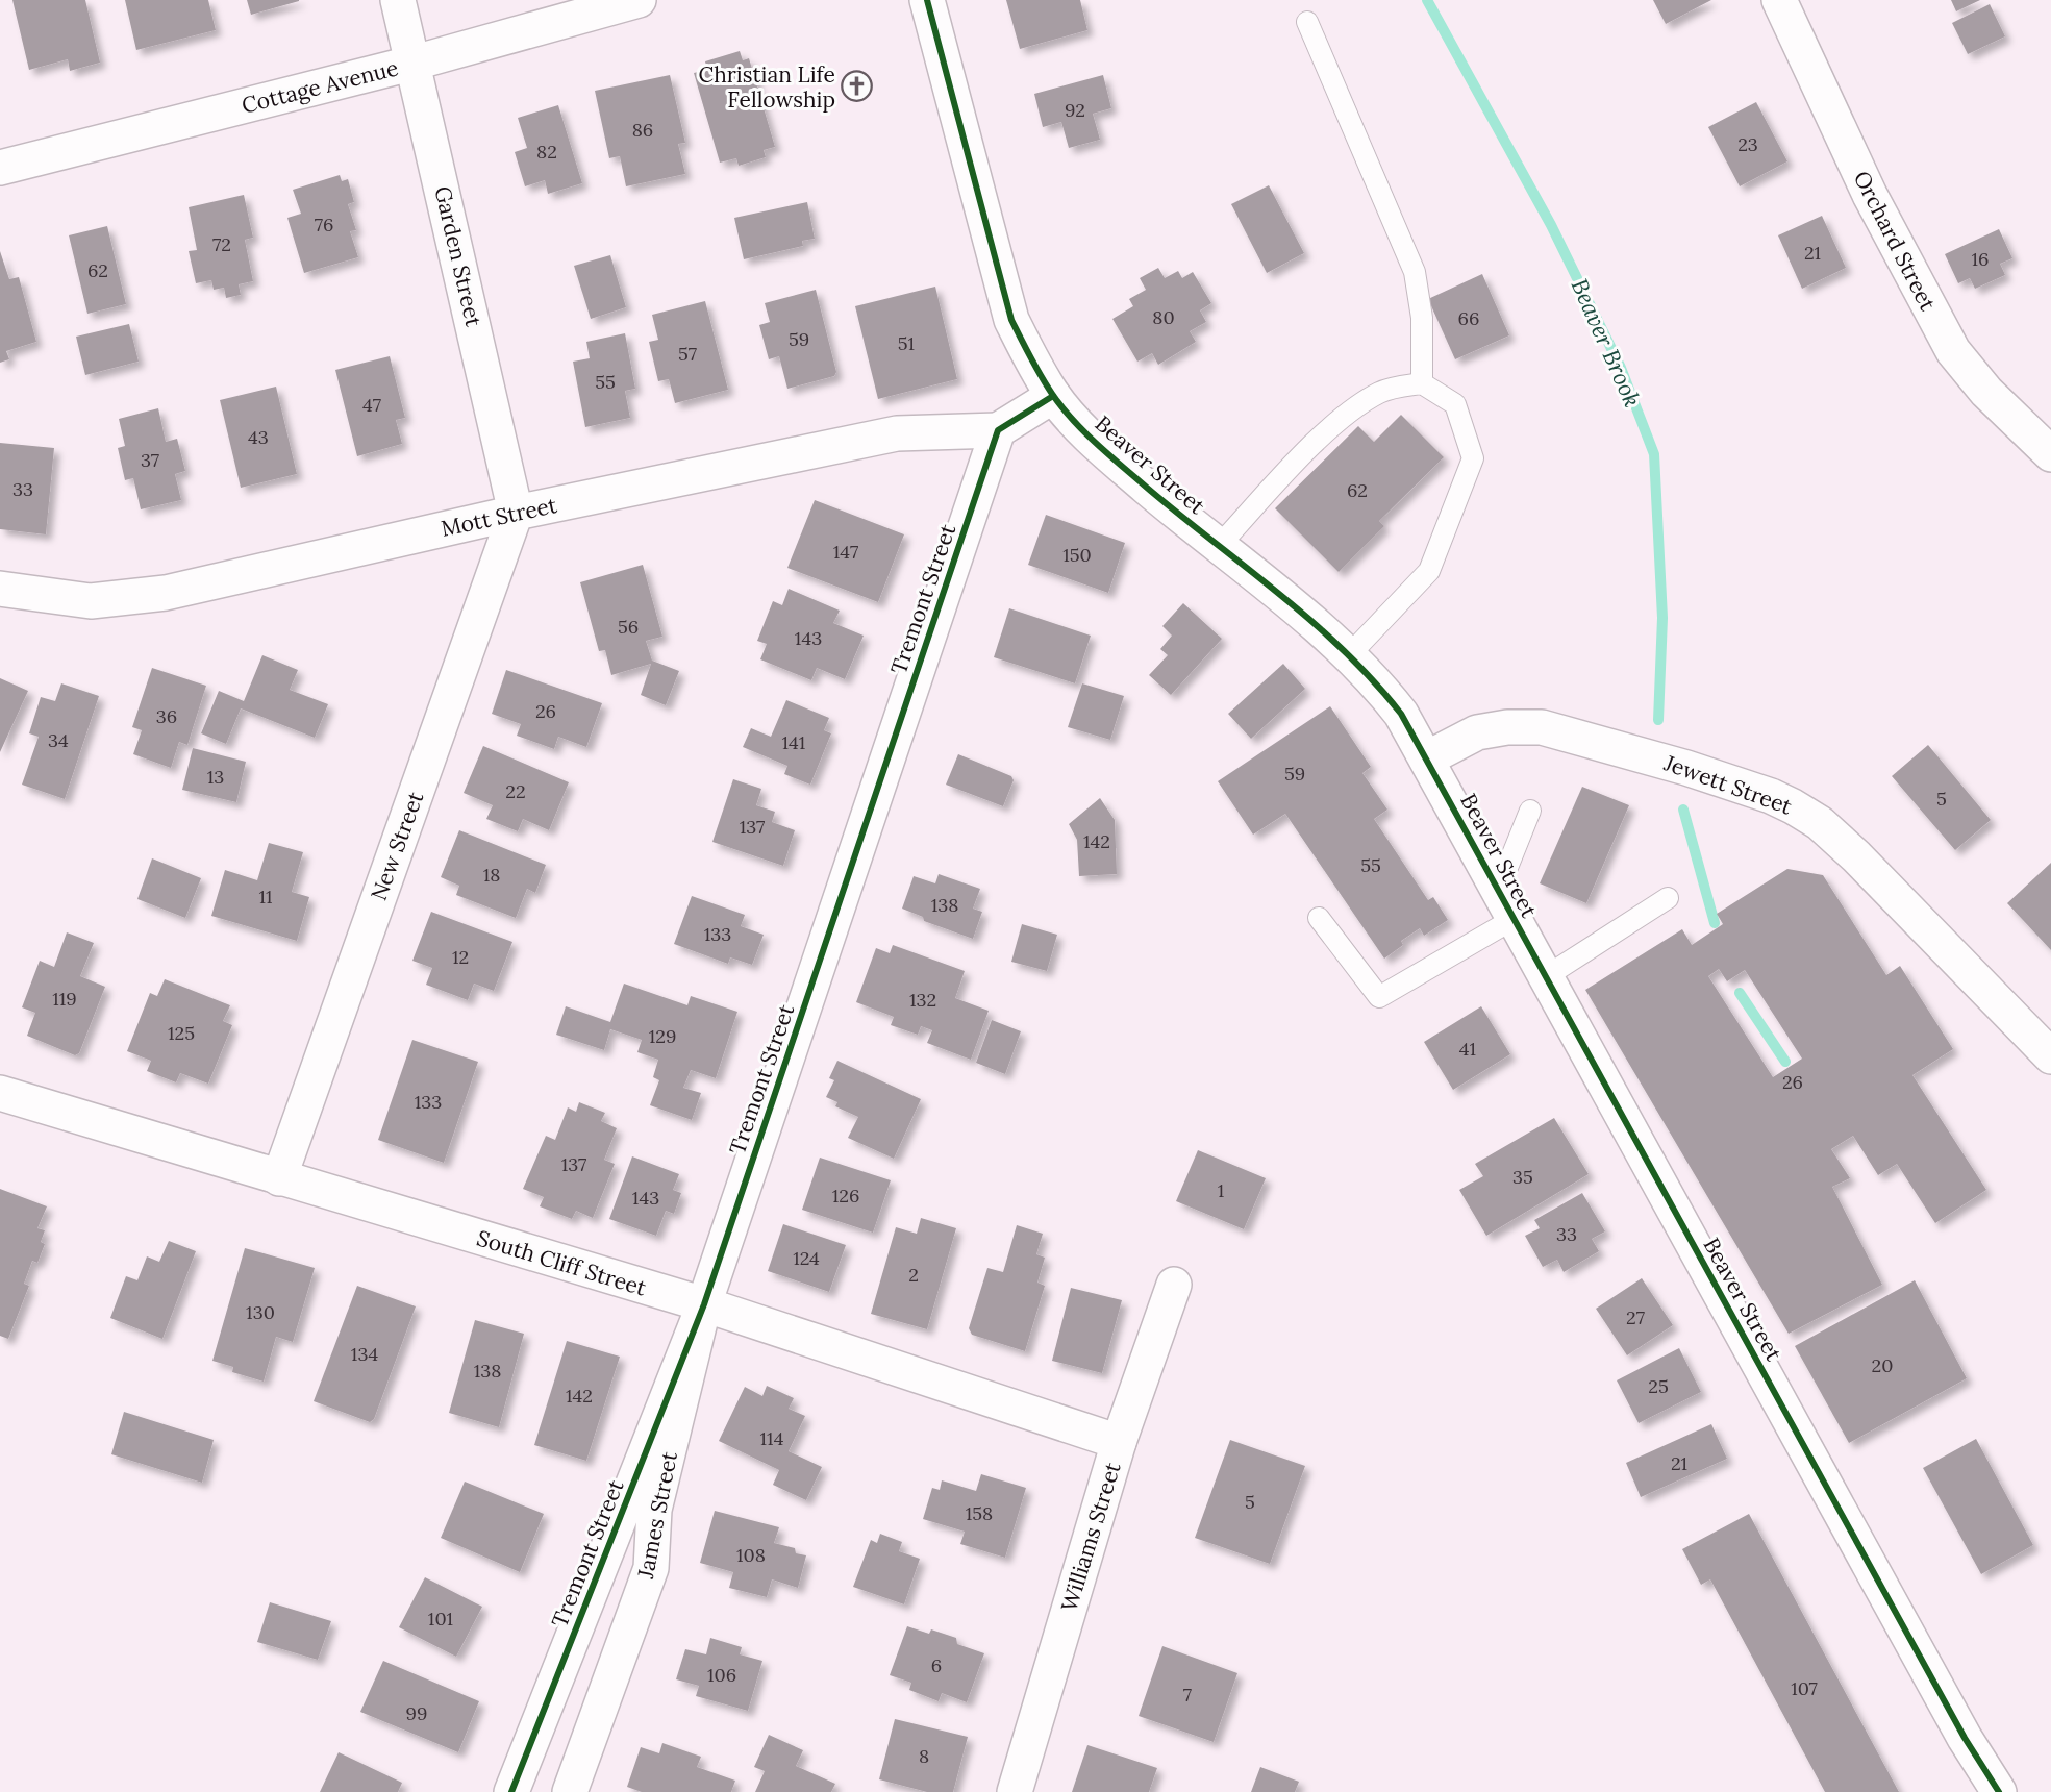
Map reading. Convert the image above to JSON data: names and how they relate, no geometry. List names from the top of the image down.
{
  "streets": {
    "street": [
      "Cottage Avenue",
      "Orchard Street",
      "Garden Street",
      "Beaver Street",
      "Mott Street",
      "Tremont Street",
      "Jewett Street",
      "New Street",
      "South Cliff Street",
      "James Street",
      "Williams Street"
    ]
  },
  "crossings": [
    ["Cottage Avenue", "Garden Street"],
    ["Garden Street", "Mott Street"],
    ["Garden Street", "New Street"],
    ["Beaver Street", "Jewett Street"],
    ["Mott Street", "Tremont Street"],
    ["Mott Street", "New Street"],
    ["Tremont Street", "South Cliff Street"],
    ["Tremont Street", "James Street"],
    ["New Street", "South Cliff Street"],
    ["South Cliff Street", "James Street"],
    ["South Cliff Street", "Williams Street"]
  ],
  "water": ["Beaver Brook"],
  "places": {
    "church": ["Christian Life Fellowship"]
  },
  "house_numbers": [
    "92",
    "86",
    "23",
    "82",
    "76",
    "72",
    "21",
    "16",
    "62",
    "80",
    "66",
    "59",
    "51",
    "57",
    "55",
    "47",
    "43",
    "37",
    "33",
    "62",
    "147",
    "150",
    "56",
    "143",
    "26",
    "36",
    "34",
    "141",
    "59",
    "13",
    "22",
    "5",
    "137",
    "142",
    "55",
    "18",
    "11",
    "138",
    "133",
    "12",
    "119",
    "132",
    "125",
    "129",
    "41",
    "26",
    "133",
    "137",
    "35",
    "1",
    "126",
    "143",
    "33",
    "124",
    "2",
    "130",
    "27",
    "134",
    "20",
    "138",
    "25",
    "142",
    "114",
    "21",
    "5",
    "158",
    "108",
    "101",
    "6",
    "106",
    "107",
    "7",
    "99",
    "8"
  ]
}
